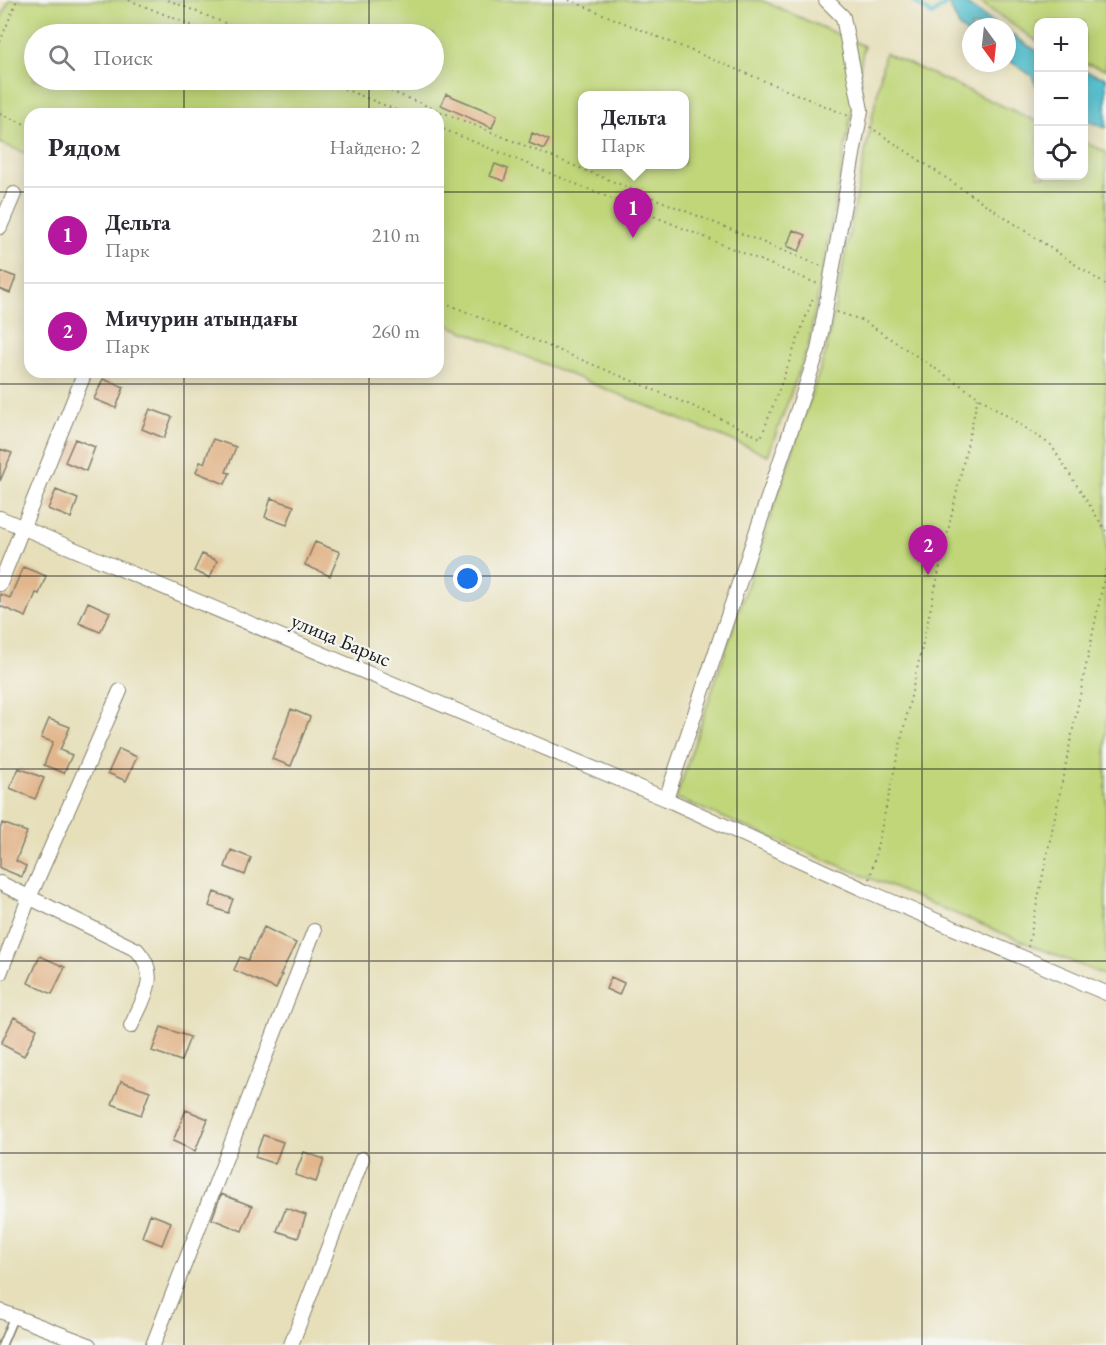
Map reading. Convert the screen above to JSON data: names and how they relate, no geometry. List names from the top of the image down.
{
  "streets": {
    "street": ["улица Барыс"]
  },
  "north": "bottom",
  "page": {
    "map_buttons": ["+", "−"],
    "search": "Поиск",
    "popup": ["Дельта", "Парк"],
    "heading": ["Рядом", "Найдено: 2"],
    "list": [
      {
        "mark": "1",
        "name": "Дельта",
        "note": "Парк",
        "value": "210 m"
      },
      {
        "mark": "2",
        "name": "Мичурин атындағы",
        "note": "Парк",
        "value": "260 m"
      }
    ],
    "pins": ["1", "2"]
  }
}
